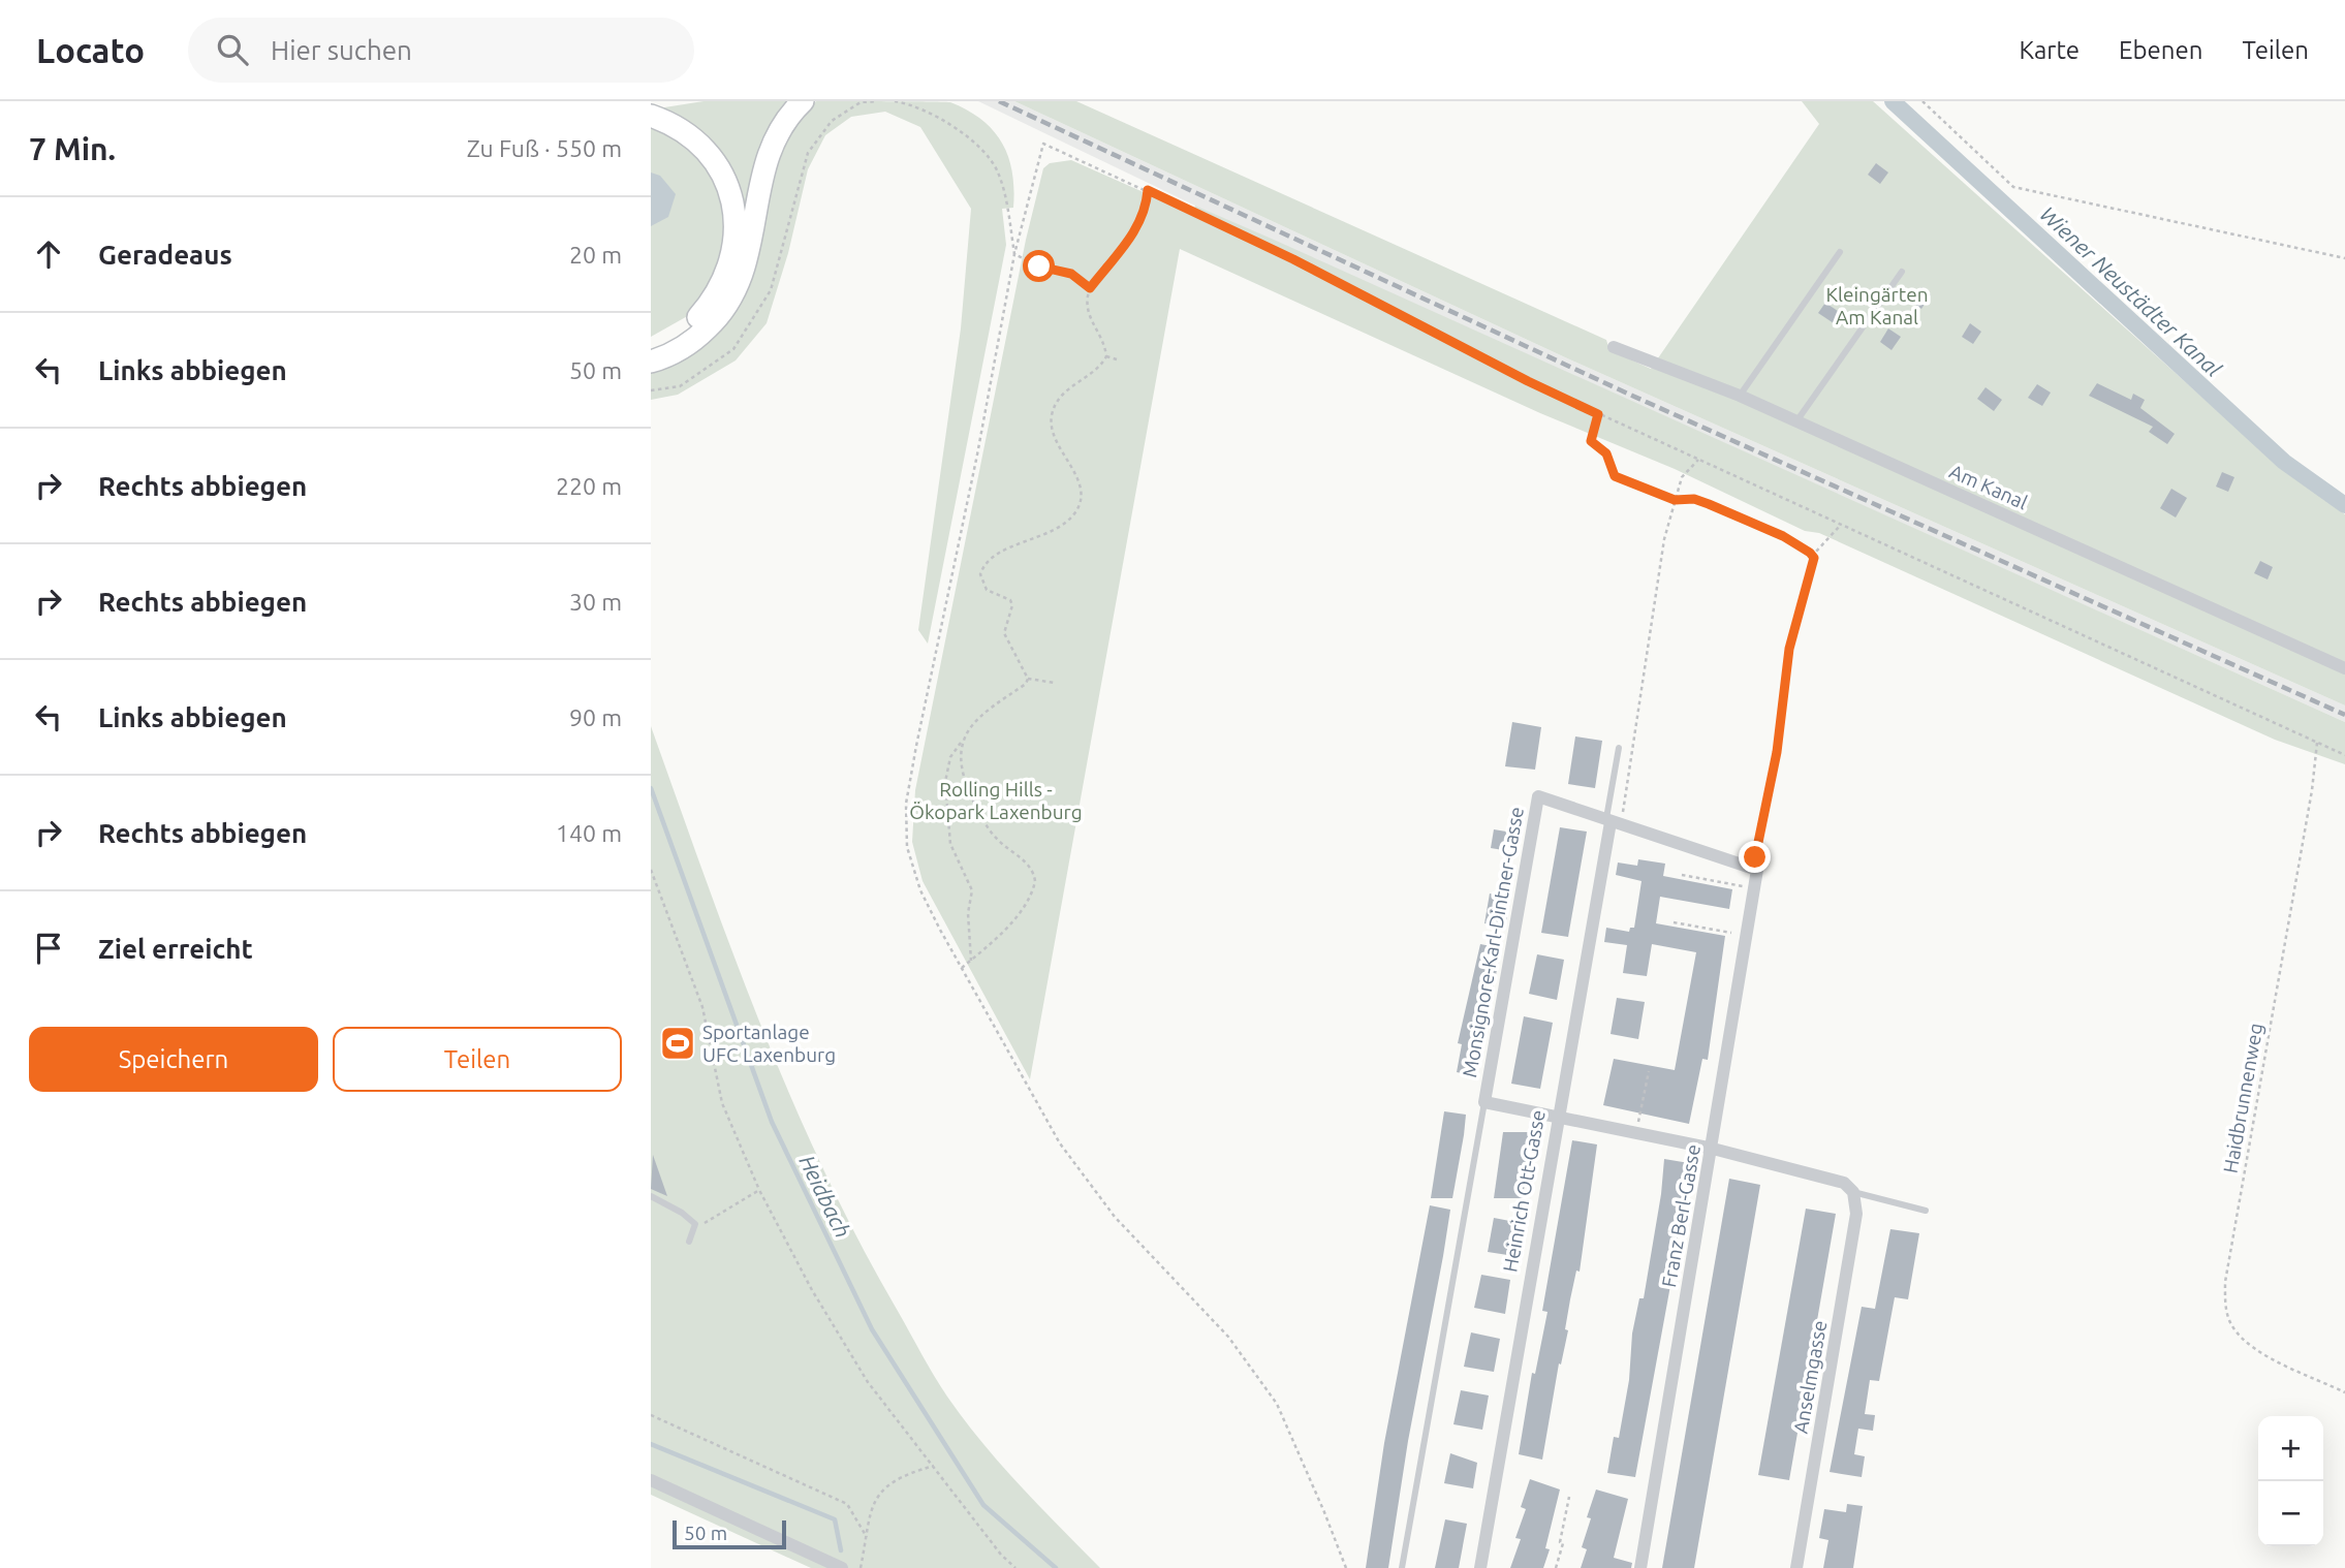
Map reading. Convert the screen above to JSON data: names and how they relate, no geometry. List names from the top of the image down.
{
  "streets": {
    "street": [
      "Am Kanal",
      "Monsignore-Karl-Dintner-Gasse",
      "Heinrich Ott-Gasse",
      "Franz Berl-Gasse",
      "Anselmgasse"
    ],
    "path": ["Haidbrunnenweg"]
  },
  "crossings": [
    ["Monsignore-Karl-Dintner-Gasse", "Heinrich Ott-Gasse"],
    ["Monsignore-Karl-Dintner-Gasse", "Franz Berl-Gasse"],
    ["Monsignore-Karl-Dintner-Gasse", "Anselmgasse"]
  ],
  "water": ["Wiener Neustädter Kanal", "Heidbach"],
  "parks": ["Kleingärten Am Kanal", "Rolling Hills - Ökopark Laxenburg"],
  "places": {
    "sports": ["Sportanlage UFC Laxenburg"]
  },
  "scale_bar": "50 m",
  "page": {
    "header": "Locato",
    "search": "Hier suchen",
    "nav": ["Karte", "Ebenen", "Teilen"],
    "heading": ["7 Min.", "Zu Fuß · 550 m"],
    "list": [
      ["Geradeaus", "20 m"],
      ["Links abbiegen", "50 m"],
      ["Rechts abbiegen", "220 m"],
      ["Rechts abbiegen", "30 m"],
      ["Links abbiegen", "90 m"],
      ["Rechts abbiegen", "140 m"],
      "Ziel erreicht"
    ],
    "buttons": ["Speichern", "Teilen"],
    "map_buttons": ["+", "−"],
    "scale": "50 m"
  }
}
